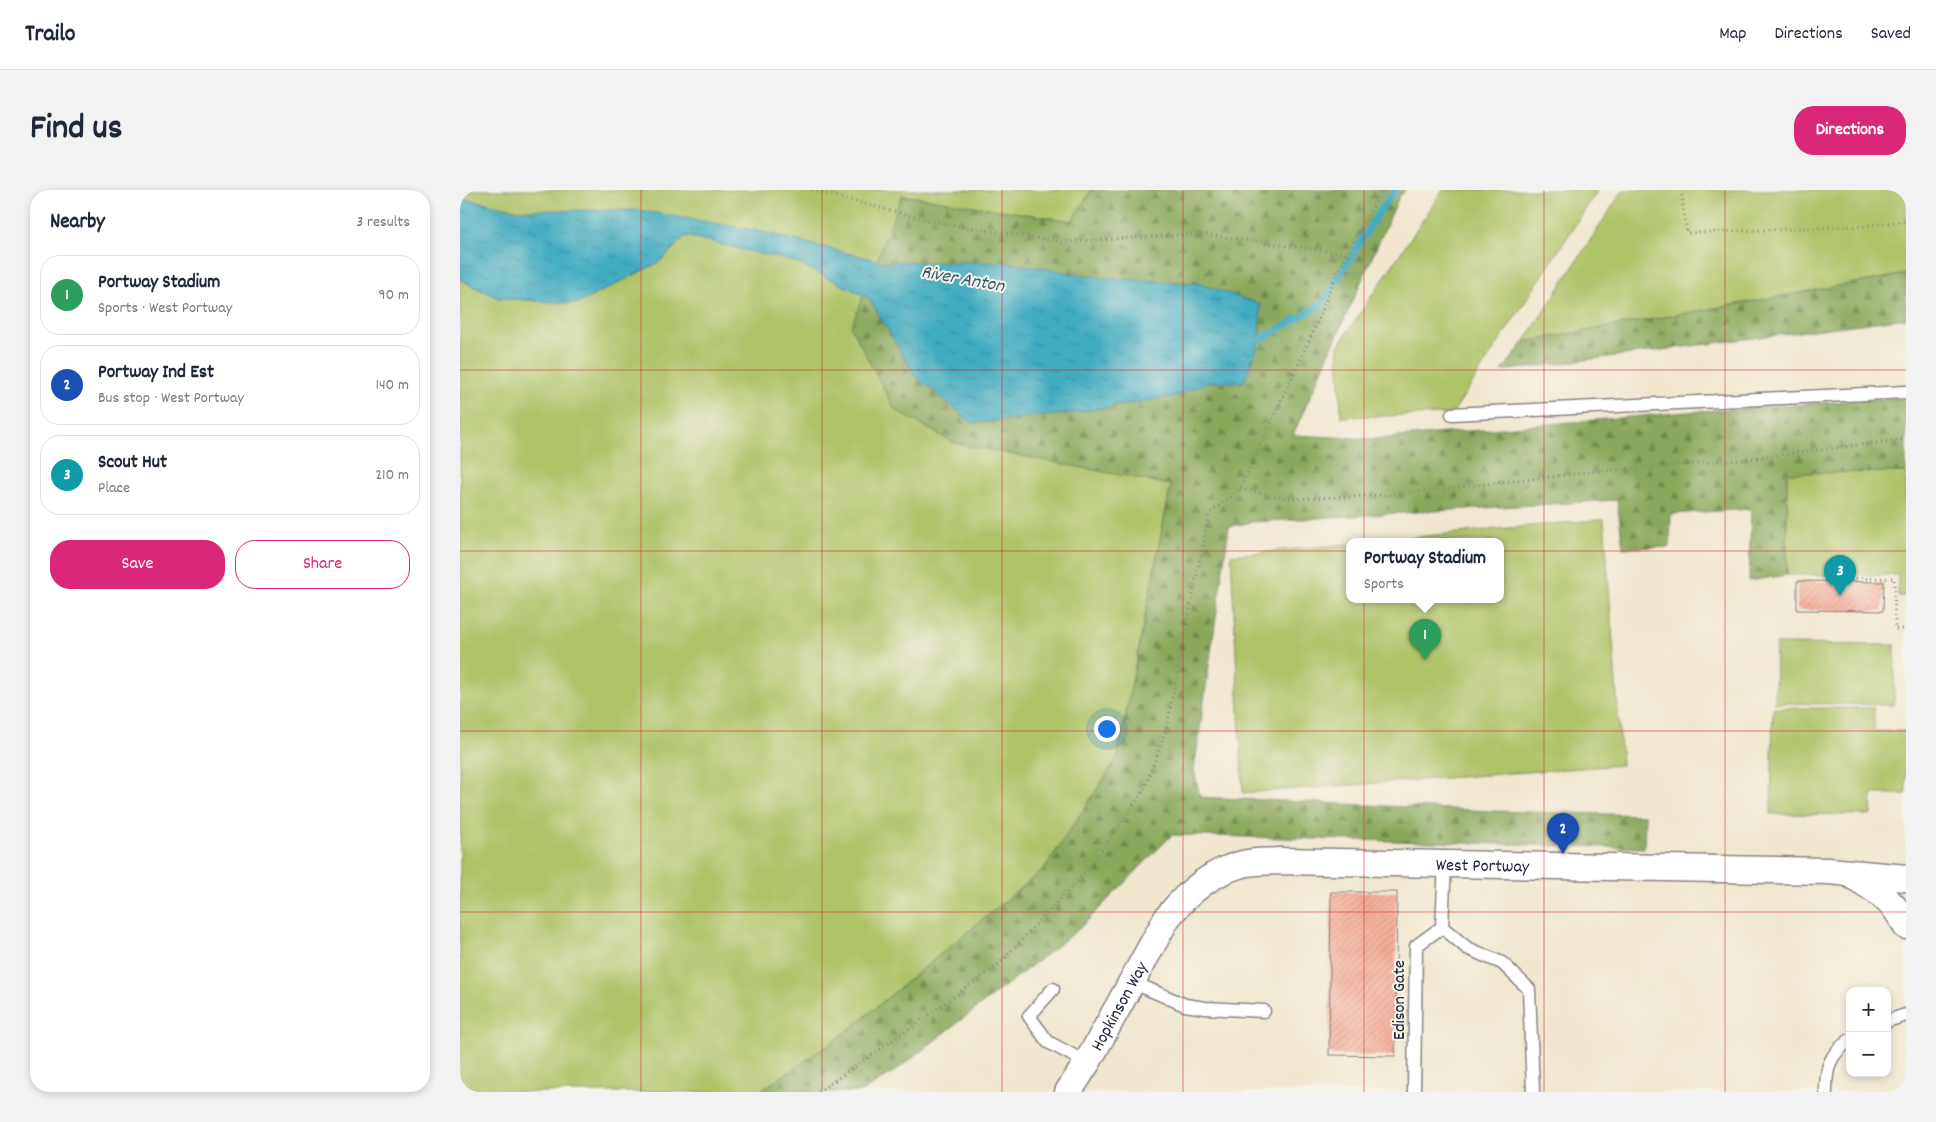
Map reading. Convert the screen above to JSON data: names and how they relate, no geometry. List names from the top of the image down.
{
  "streets": {
    "street": ["West Portway", "Hopkinson Way"],
    "lane": ["Edison Gate"]
  },
  "crossings": [
    ["West Portway", "Hopkinson Way"]
  ],
  "water": ["River Anton"],
  "page": {
    "header": "Trailo",
    "nav": ["Map", "Directions", "Saved"],
    "title": "Find us",
    "buttons": [
      "Directions",
      ["Save", "Share"]
    ],
    "heading": ["Nearby", "3 results"],
    "list": [
      {
        "mark": "1",
        "name": "Portway Stadium",
        "note": "Sports · West Portway",
        "value": "90 m"
      },
      {
        "mark": "2",
        "name": "Portway Ind Est",
        "note": "Bus stop · West Portway",
        "value": "140 m"
      },
      {
        "mark": "3",
        "name": "Scout Hut",
        "note": "Place",
        "value": "210 m"
      }
    ],
    "popup": ["Portway Stadium", "Sports"],
    "pins": ["3", "1", "2"],
    "map_buttons": ["+", "−"]
  }
}
